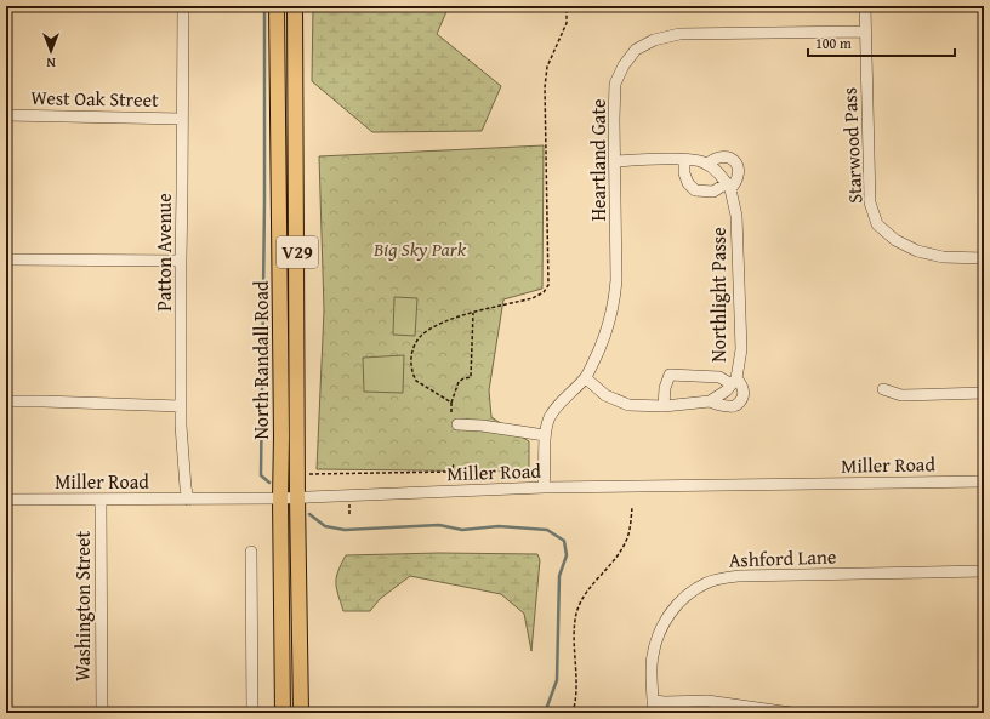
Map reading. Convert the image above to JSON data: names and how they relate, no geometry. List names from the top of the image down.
{
  "streets": {
    "main road": ["V29", "North Randall Road"],
    "street": [
      "West Oak Street",
      "Starwood Pass",
      "Heartland Gate",
      "Patton Avenue",
      "Northlight Passe",
      "Miller Road",
      "Ashford Lane",
      "Washington Street"
    ]
  },
  "crossings": [
    ["West Oak Street", "Patton Avenue"],
    ["Starwood Pass", "Heartland Gate"],
    ["Heartland Gate", "Miller Road"],
    ["Patton Avenue", "Miller Road"],
    ["North Randall Road", "Miller Road"],
    ["Miller Road", "Washington Street"]
  ],
  "parks": ["Big Sky Park"],
  "scale_bar": "100 m",
  "north": "bottom"
}
